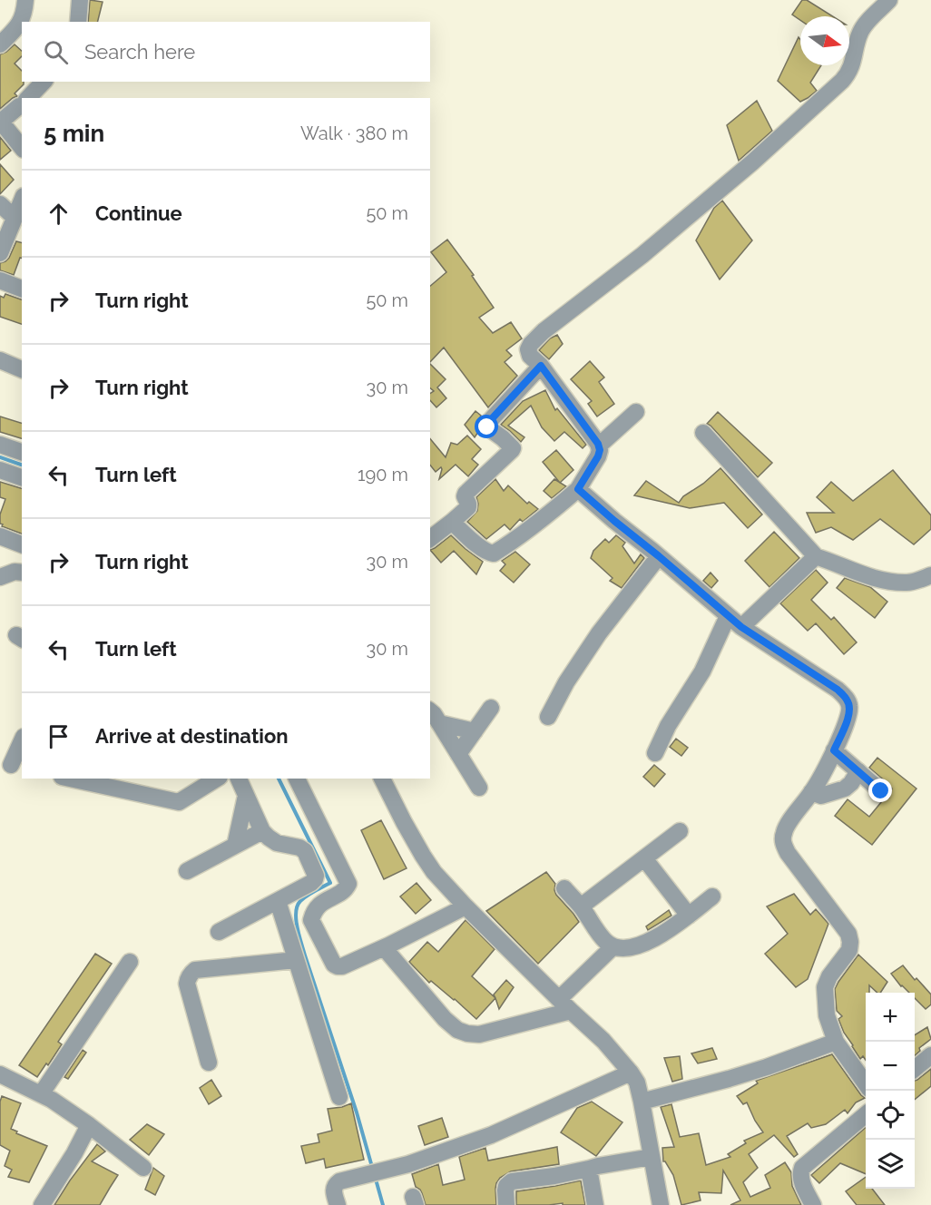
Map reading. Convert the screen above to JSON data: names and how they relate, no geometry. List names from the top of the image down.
{
  "north": "right",
  "page": {
    "search": "Search here",
    "heading": ["5 min", "Walk · 380 m"],
    "list": [
      ["Continue", "50 m"],
      ["Turn right", "50 m"],
      ["Turn right", "30 m"],
      ["Turn left", "190 m"],
      ["Turn right", "30 m"],
      ["Turn left", "30 m"],
      "Arrive at destination"
    ],
    "map_buttons": ["+", "−"]
  }
}
